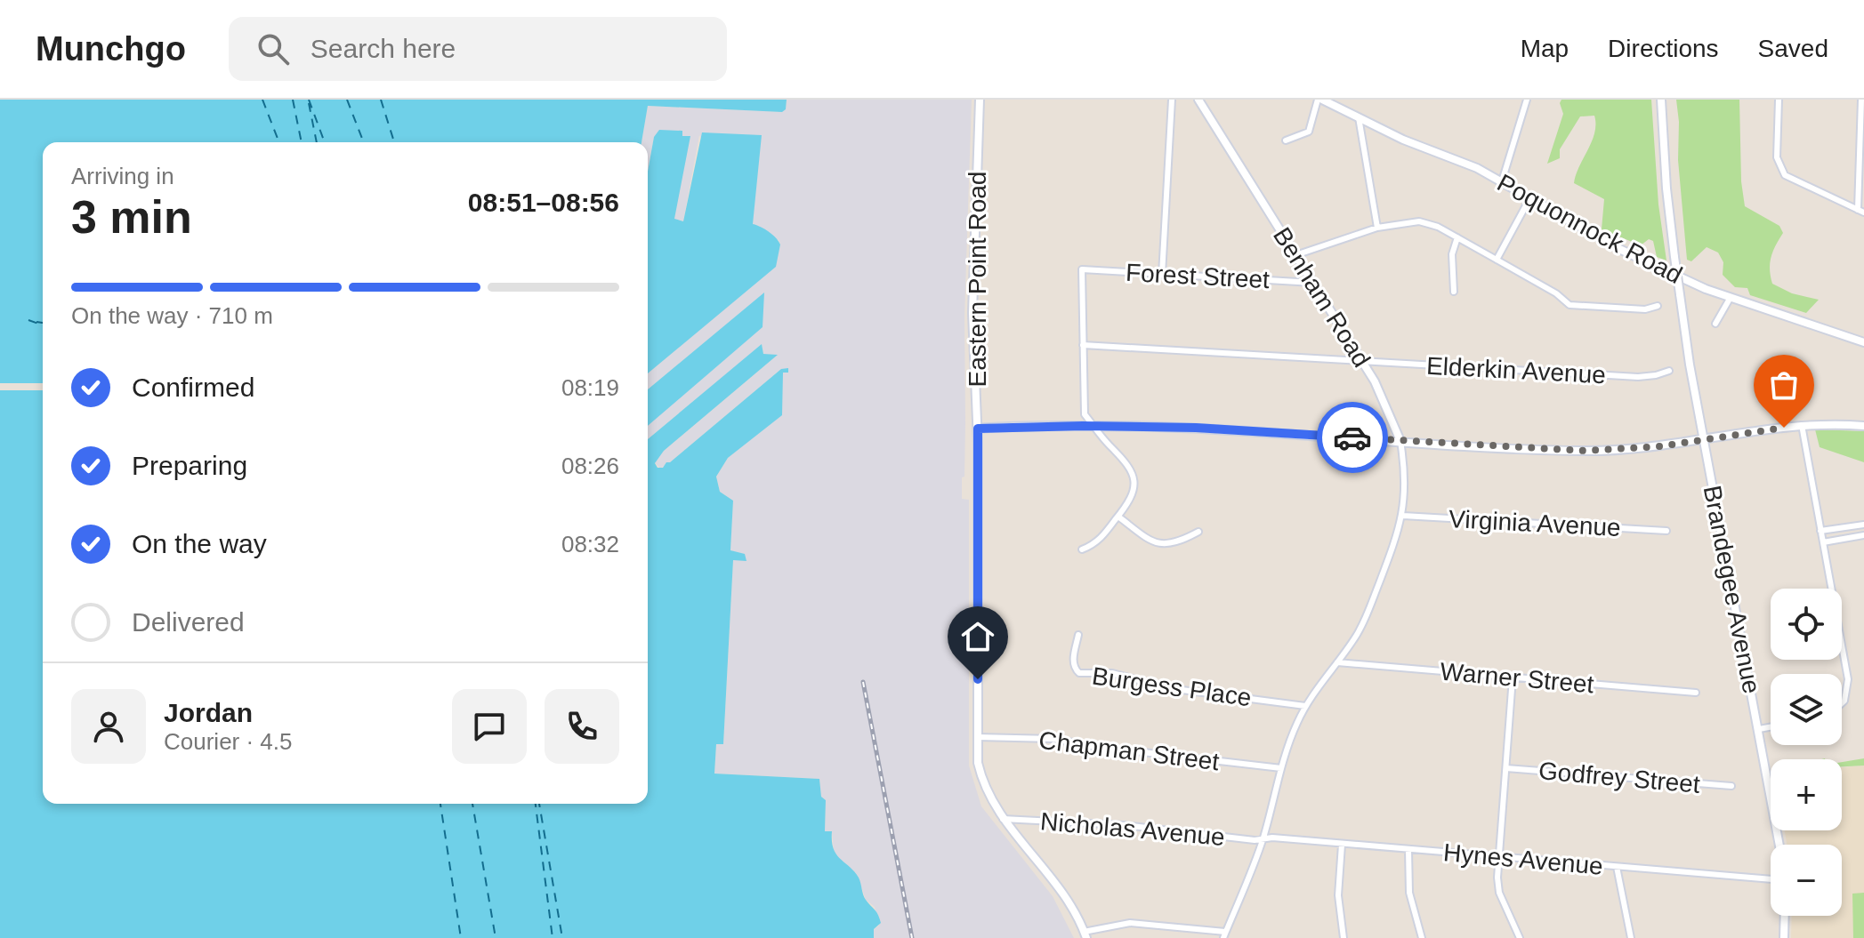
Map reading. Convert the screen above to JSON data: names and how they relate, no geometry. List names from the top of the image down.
{
  "streets": {
    "main road": [
      "Poquonnock Road",
      "Eastern Point Road",
      "Benham Road",
      "Brandegee Avenue"
    ],
    "street": [
      "Forest Street",
      "Elderkin Avenue",
      "Virginia Avenue",
      "Warner Street",
      "Burgess Place",
      "Chapman Street",
      "Godfrey Street",
      "Nicholas Avenue",
      "Hynes Avenue"
    ]
  },
  "crossings": [
    ["Forest Street", "Benham Road"],
    ["Forest Street", "Elderkin Avenue"],
    ["Eastern Point Road", "Chapman Street"],
    ["Eastern Point Road", "Nicholas Avenue"],
    ["Benham Road", "Elderkin Avenue"],
    ["Benham Road", "Virginia Avenue"],
    ["Benham Road", "Warner Street"],
    ["Benham Road", "Burgess Place"],
    ["Benham Road", "Chapman Street"],
    ["Benham Road", "Nicholas Avenue"],
    ["Benham Road", "Hynes Avenue"],
    ["Nicholas Avenue", "Hynes Avenue"]
  ],
  "page": {
    "header": "Munchgo",
    "search": "Search here",
    "nav": ["Map", "Directions", "Saved"],
    "heading": ["3 min", "Arriving in", "08:51–08:56"],
    "panel": ["Jordan", "Courier · 4.5"],
    "bar": "On the way · 710 m",
    "list": [
      ["Confirmed", "08:19"],
      ["Preparing", "08:26"],
      ["On the way", "08:32"],
      "Delivered"
    ],
    "map_buttons": ["+", "−"]
  }
}
